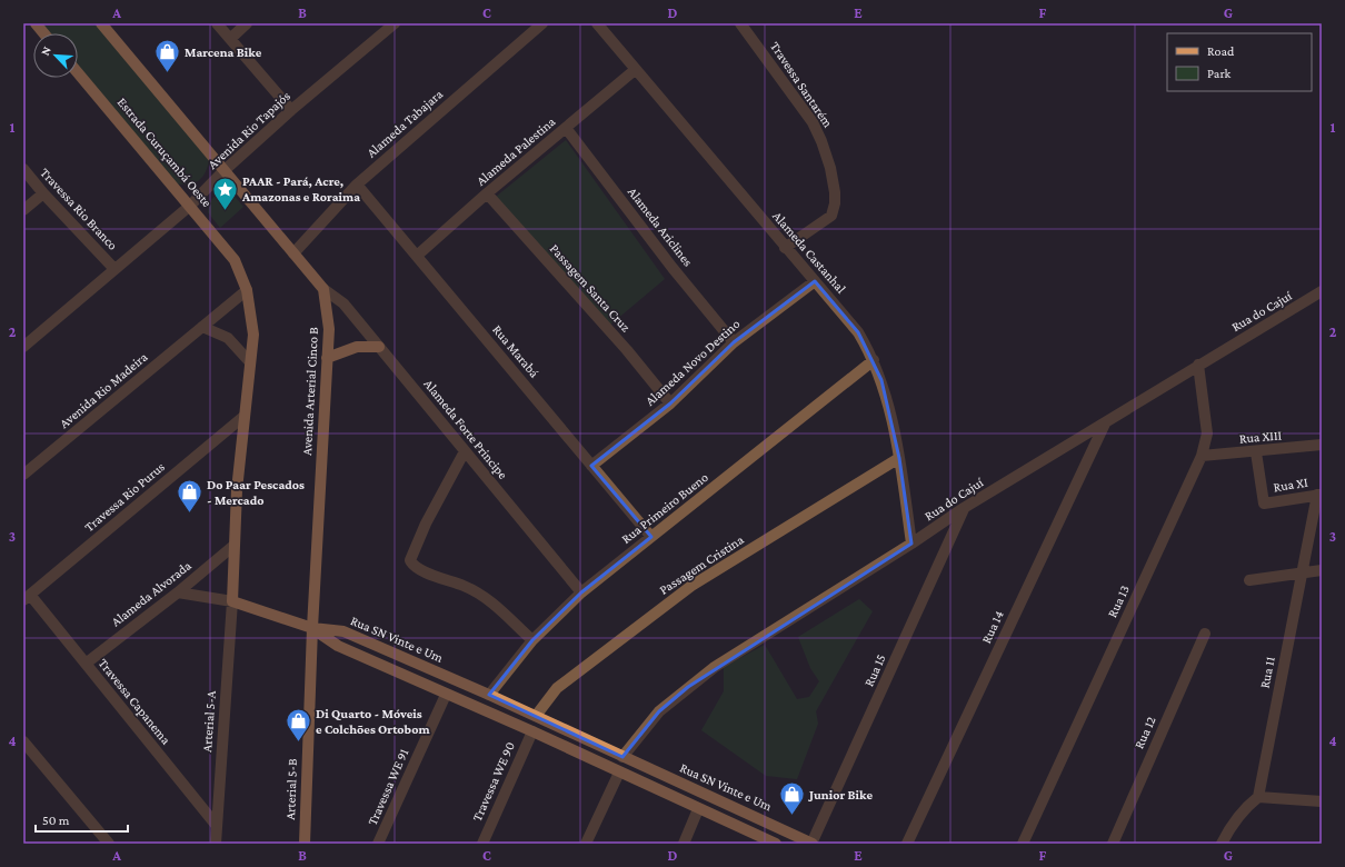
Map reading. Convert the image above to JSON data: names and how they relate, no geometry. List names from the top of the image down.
{
  "streets": {
    "main road": [
      "Estrada Curuçambá Oeste",
      "Avenida Arterial Cinco B",
      "Rua SN Vinte e Um",
      "Arterial 5-B"
    ],
    "street": [
      "Travessa Santarém",
      "Alameda Tabajara",
      "Avenida Rio Tapajós",
      "Alameda Palestina",
      "Travessa Rio Branco",
      "Alameda Ariclines",
      "Alameda Castanhal",
      "Passagem Santa Cruz",
      "Rua do Cajuí",
      "Rua Marabá",
      "Alameda Novo Destino",
      "Avenida Rio Madeira",
      "Alameda Forte Principe",
      "Rua XIII",
      "Rua XI",
      "Travessa Rio Purus",
      "Rua Primeiro Bueno",
      "Passagem Cristina",
      "Alameda Alvorada",
      "Rua 13",
      "Rua 14",
      "Rua 15",
      "Rua 11",
      "Travessa Capanema",
      "Arterial 5-A",
      "Rua 12",
      "Travessa WE 90",
      "Travessa WE 91"
    ]
  },
  "crossings": [
    ["Travessa Santarém", "Alameda Castanhal"],
    ["Alameda Tabajara", "Rua Marabá"],
    ["Avenida Rio Tapajós", "Estrada Curuçambá Oeste"],
    ["Avenida Rio Tapajós", "Travessa Rio Branco"],
    ["Alameda Palestina", "Alameda Ariclines"],
    ["Alameda Palestina", "Alameda Castanhal"],
    ["Alameda Palestina", "Passagem Santa Cruz"],
    ["Alameda Palestina", "Rua Marabá"],
    ["Estrada Curuçambá Oeste", "Avenida Rio Madeira"],
    ["Estrada Curuçambá Oeste", "Travessa Rio Purus"],
    ["Estrada Curuçambá Oeste", "Alameda Alvorada"],
    ["Estrada Curuçambá Oeste", "Arterial 5-A"],
    ["Alameda Ariclines", "Alameda Novo Destino"],
    ["Alameda Castanhal", "Rua do Cajuí"],
    ["Alameda Castanhal", "Alameda Novo Destino"],
    ["Alameda Castanhal", "Rua Primeiro Bueno"],
    ["Alameda Castanhal", "Passagem Cristina"],
    ["Passagem Santa Cruz", "Alameda Novo Destino"],
    ["Rua do Cajuí", "Rua 13"],
    ["Rua do Cajuí", "Rua 14"],
    ["Rua do Cajuí", "Rua SN Vinte e Um"],
    ["Rua do Cajuí", "Rua 15"],
    ["Rua Marabá", "Alameda Novo Destino"],
    ["Rua Marabá", "Rua Primeiro Bueno"],
    ["Avenida Arterial Cinco B", "Alameda Forte Principe"],
    ["Avenida Arterial Cinco B", "Rua SN Vinte e Um"],
    ["Avenida Arterial Cinco B", "Arterial 5-B"],
    ["Alameda Forte Principe", "Rua Primeiro Bueno"],
    ["Rua XIII", "Rua XI"],
    ["Rua XIII", "Rua 13"],
    ["Rua XI", "Rua 11"],
    ["Travessa Rio Purus", "Travessa Capanema"],
    ["Rua Primeiro Bueno", "Rua SN Vinte e Um"],
    ["Passagem Cristina", "Rua SN Vinte e Um"],
    ["Alameda Alvorada", "Travessa Capanema"],
    ["Rua SN Vinte e Um", "Rua 15"],
    ["Rua SN Vinte e Um", "Arterial 5-B"],
    ["Travessa Capanema", "Arterial 5-A"]
  ],
  "places": {
    "shop": [
      "Marcena Bike",
      "Do Paar Pescados - Mercado",
      "Di Quarto - Móveis e Colchões Ortobom",
      "Junior Bike"
    ],
    "place": ["PAAR - Pará, Acre, Amazonas e Roraima"]
  },
  "legend": ["Road", "Park"],
  "scale_bar": "50 m",
  "north": "top left",
  "grid": {
    "columns": [
      "A",
      "B",
      "C",
      "D",
      "E",
      "F",
      "G"
    ],
    "rows": [
      "1",
      "2",
      "3",
      "4"
    ]
  }
}
